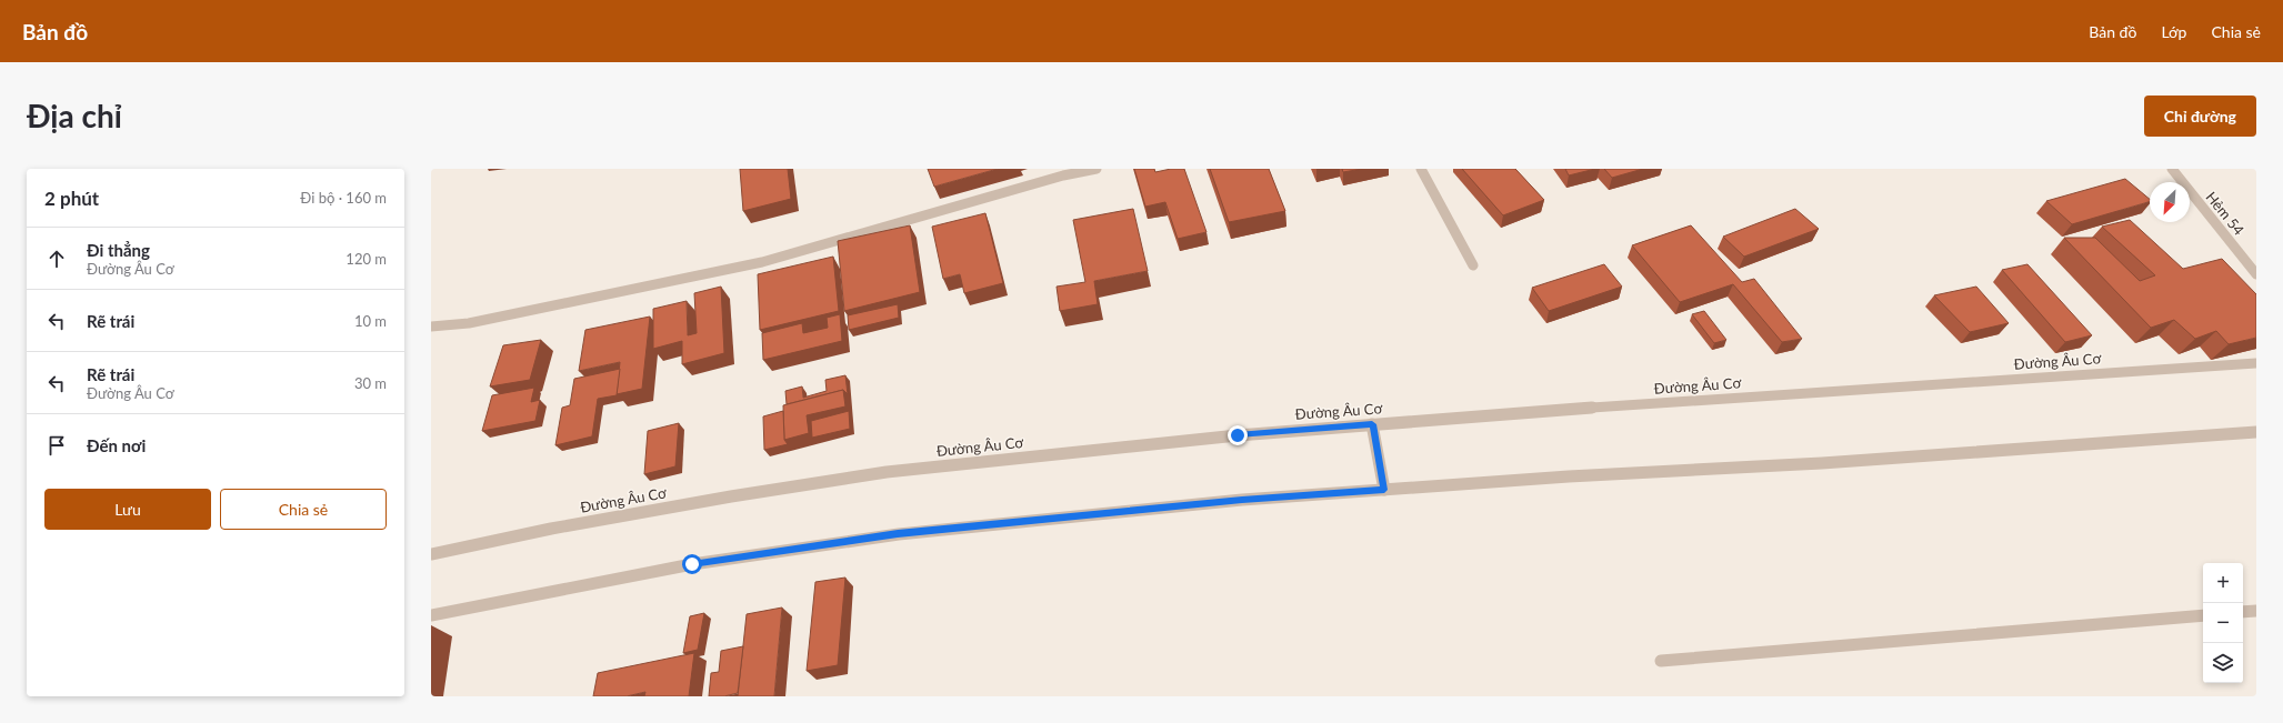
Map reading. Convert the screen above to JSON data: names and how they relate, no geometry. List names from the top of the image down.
{
  "streets": {
    "street": ["Hẻm 54", "Đường Âu Cơ"]
  },
  "north": "bottom left",
  "page": {
    "header": "Bản đồ",
    "nav": ["Bản đồ", "Lớp", "Chia sẻ"],
    "buttons": [
      "Chỉ đường",
      ["Lưu", "Chia sẻ"]
    ],
    "title": "Địa chỉ",
    "heading": ["2 phút", "Đi bộ · 160 m"],
    "list": [
      ["Đi thẳng", "Đường Âu Cơ", "120 m"],
      ["Rẽ trái", "10 m"],
      ["Rẽ trái", "Đường Âu Cơ", "30 m"],
      "Đến nơi"
    ],
    "map_buttons": ["+", "−"]
  }
}
